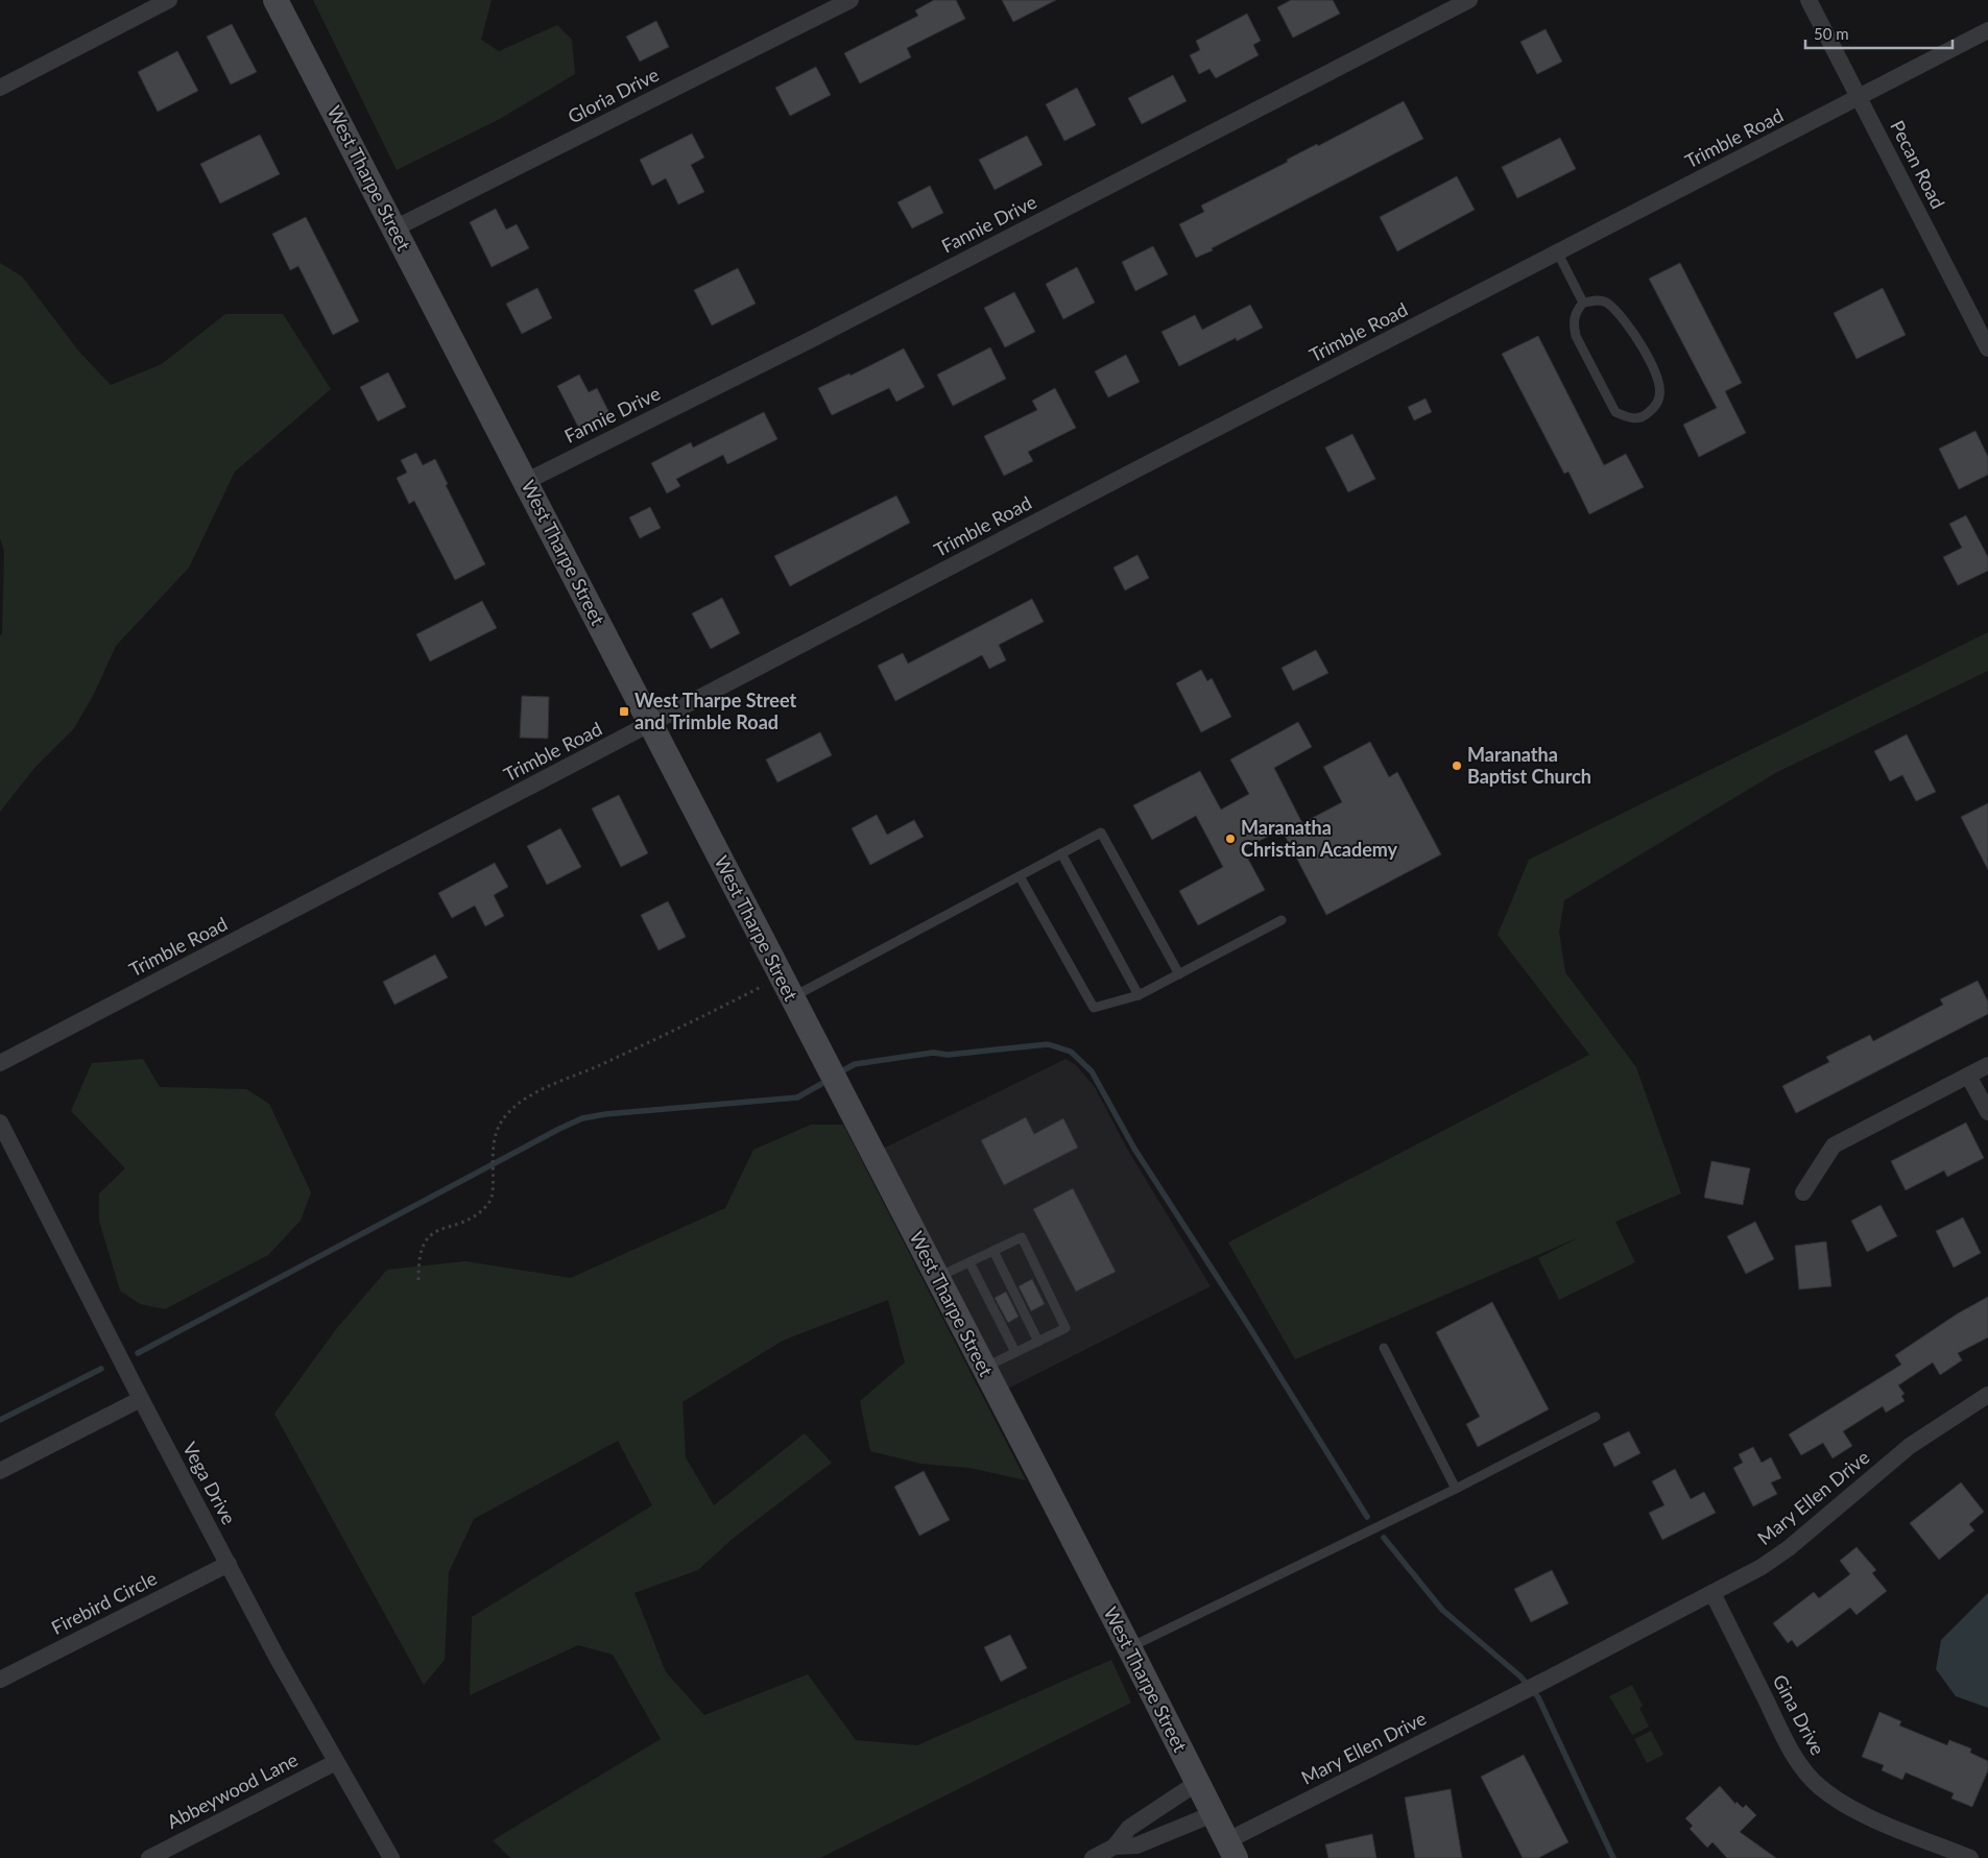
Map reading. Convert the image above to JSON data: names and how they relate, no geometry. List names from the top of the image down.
{
  "streets": {
    "main road": ["West Tharpe Street"],
    "street": [
      "Gloria Drive",
      "Trimble Road",
      "Pecan Road",
      "Fannie Drive",
      "Vega Drive",
      "Mary Ellen Drive",
      "Firebird Circle",
      "Gina Drive",
      "Abbeywood Lane"
    ]
  },
  "crossings": [
    ["Gloria Drive", "West Tharpe Street"],
    ["Trimble Road", "Pecan Road"],
    ["Trimble Road", "West Tharpe Street"],
    ["West Tharpe Street", "Fannie Drive"],
    ["West Tharpe Street", "Mary Ellen Drive"],
    ["Vega Drive", "Firebird Circle"],
    ["Vega Drive", "Abbeywood Lane"],
    ["Mary Ellen Drive", "Gina Drive"]
  ],
  "places": {
    "transit": ["West Tharpe Street and Trimble Road"],
    "other": ["Maranatha Baptist Church", "Maranatha Christian Academy"]
  },
  "scale_bar": "50 m"
}
